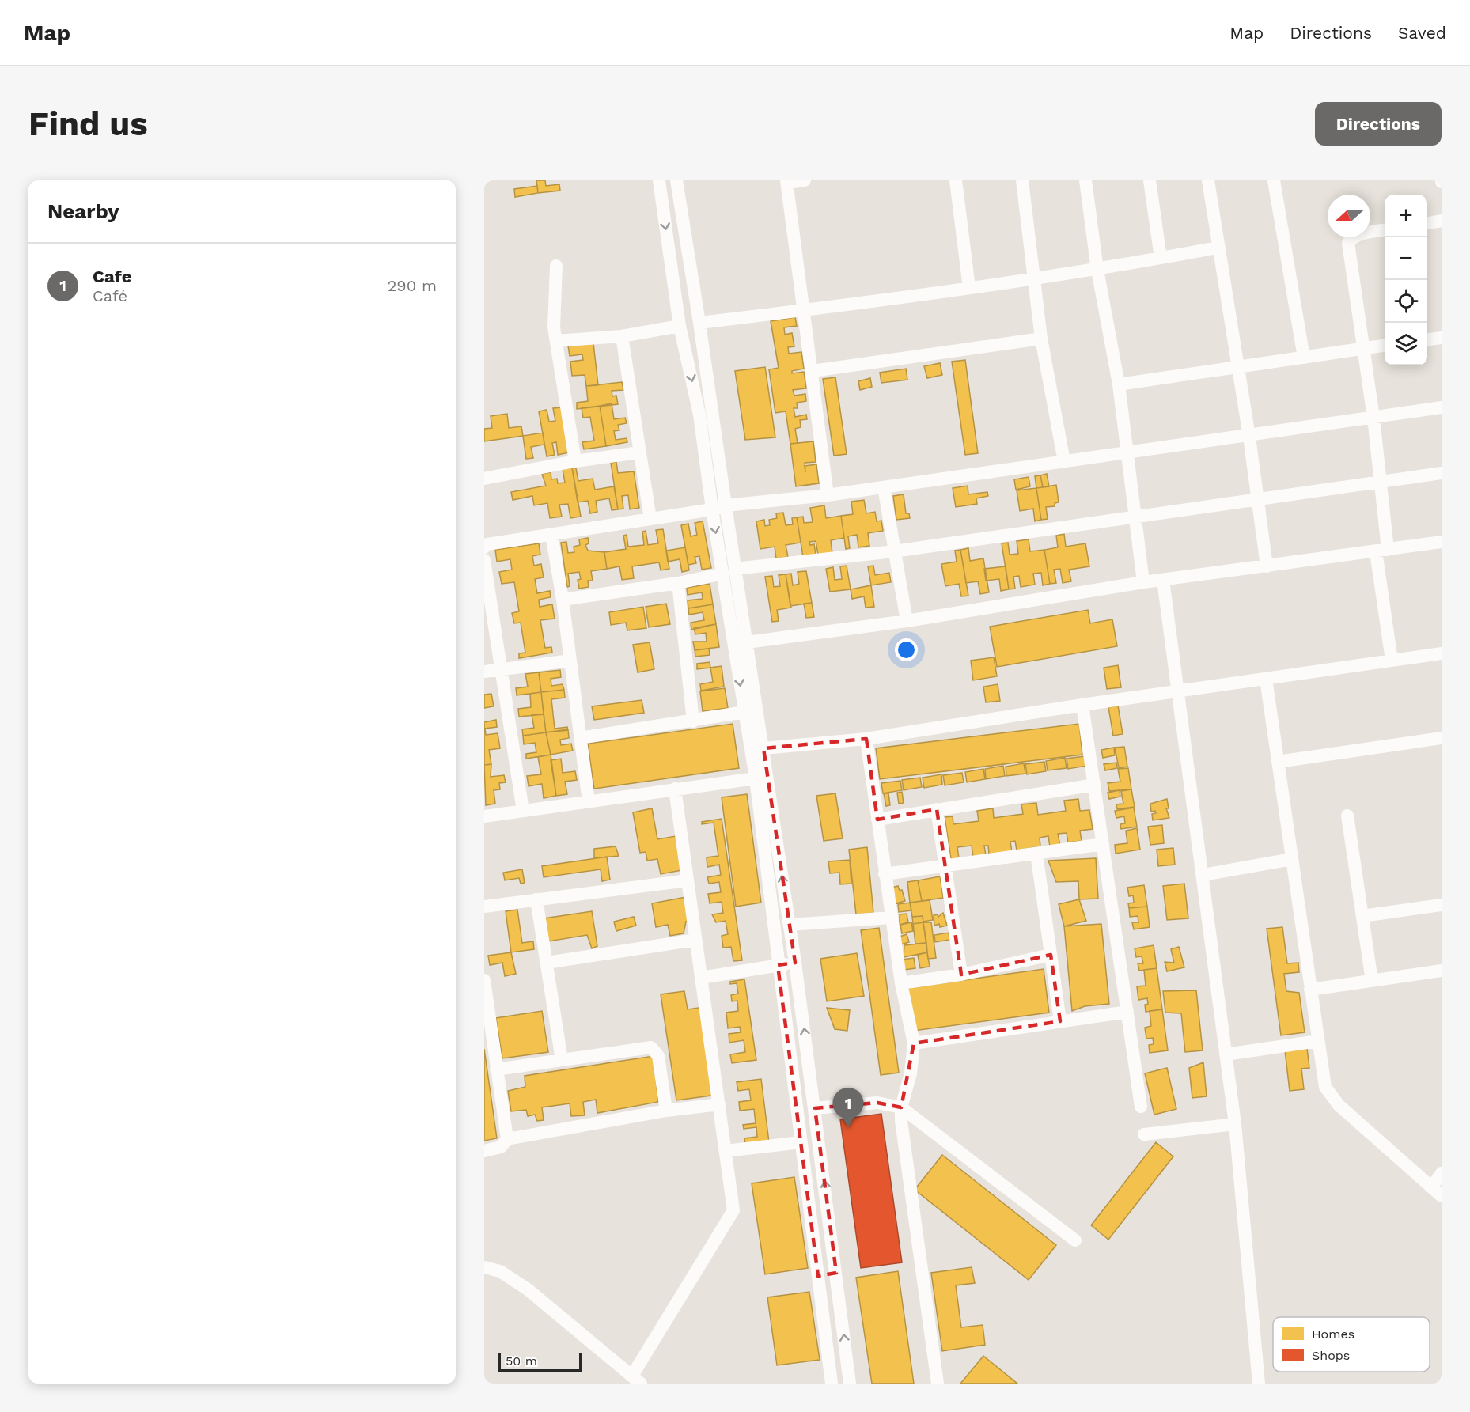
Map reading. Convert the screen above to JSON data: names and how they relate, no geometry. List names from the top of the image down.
{
  "legend": ["Homes", "Shops"],
  "scale_bar": "50 m",
  "north": "left",
  "page": {
    "header": "Map",
    "nav": ["Map", "Directions", "Saved"],
    "buttons": "Directions",
    "title": "Find us",
    "heading": "Nearby",
    "map_buttons": ["+", "−"],
    "list": [
      {
        "mark": "1",
        "name": "Cafe",
        "note": "Café",
        "value": "290 m"
      }
    ],
    "pins": "1",
    "scale": "50 m"
  }
}
